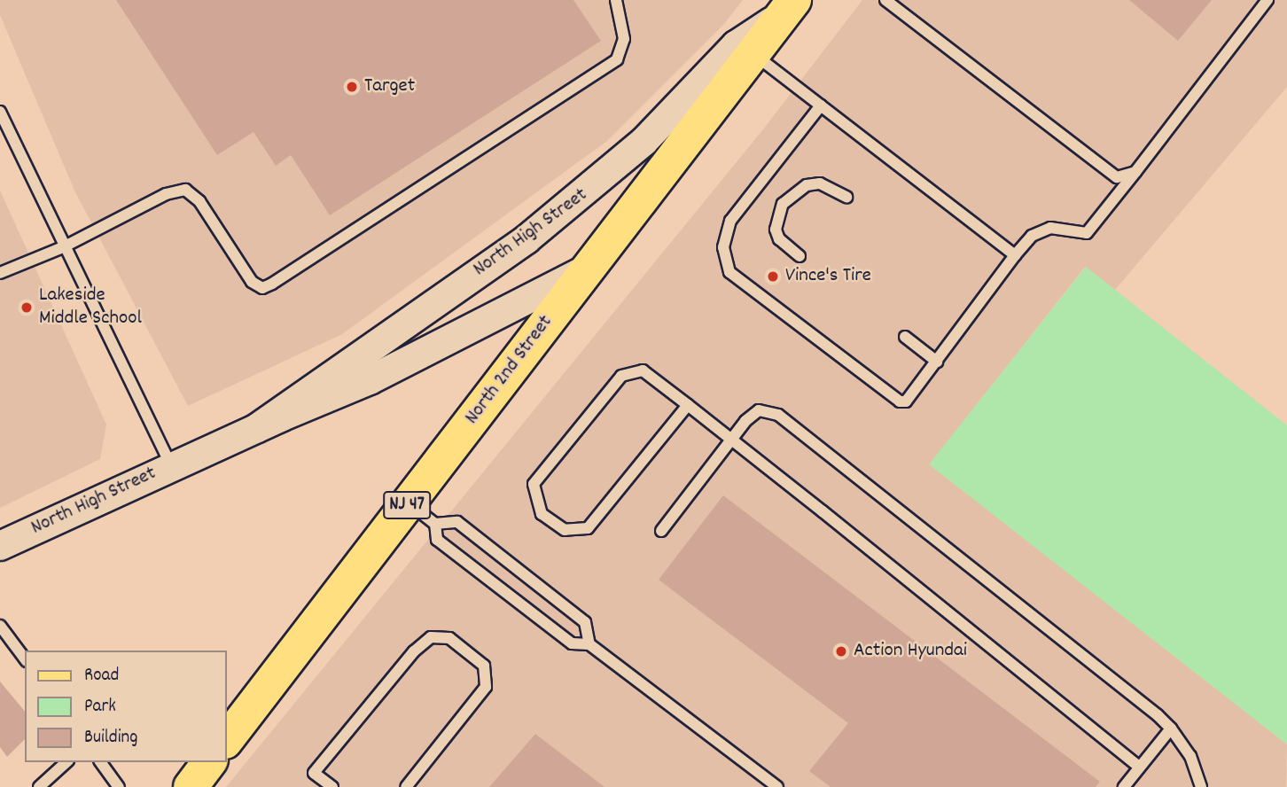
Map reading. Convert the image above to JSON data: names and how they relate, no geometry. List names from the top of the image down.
{
  "streets": {
    "main road": ["North 2nd Street", "NJ 47"],
    "street": ["North High Street"]
  },
  "crossings": [
    ["North High Street", "North 2nd Street"]
  ],
  "places": [
    "Target",
    "Vince's Tire",
    "Lakeside Middle School",
    "Action Hyundai"
  ],
  "legend": ["Road", "Park", "Building"]
}
